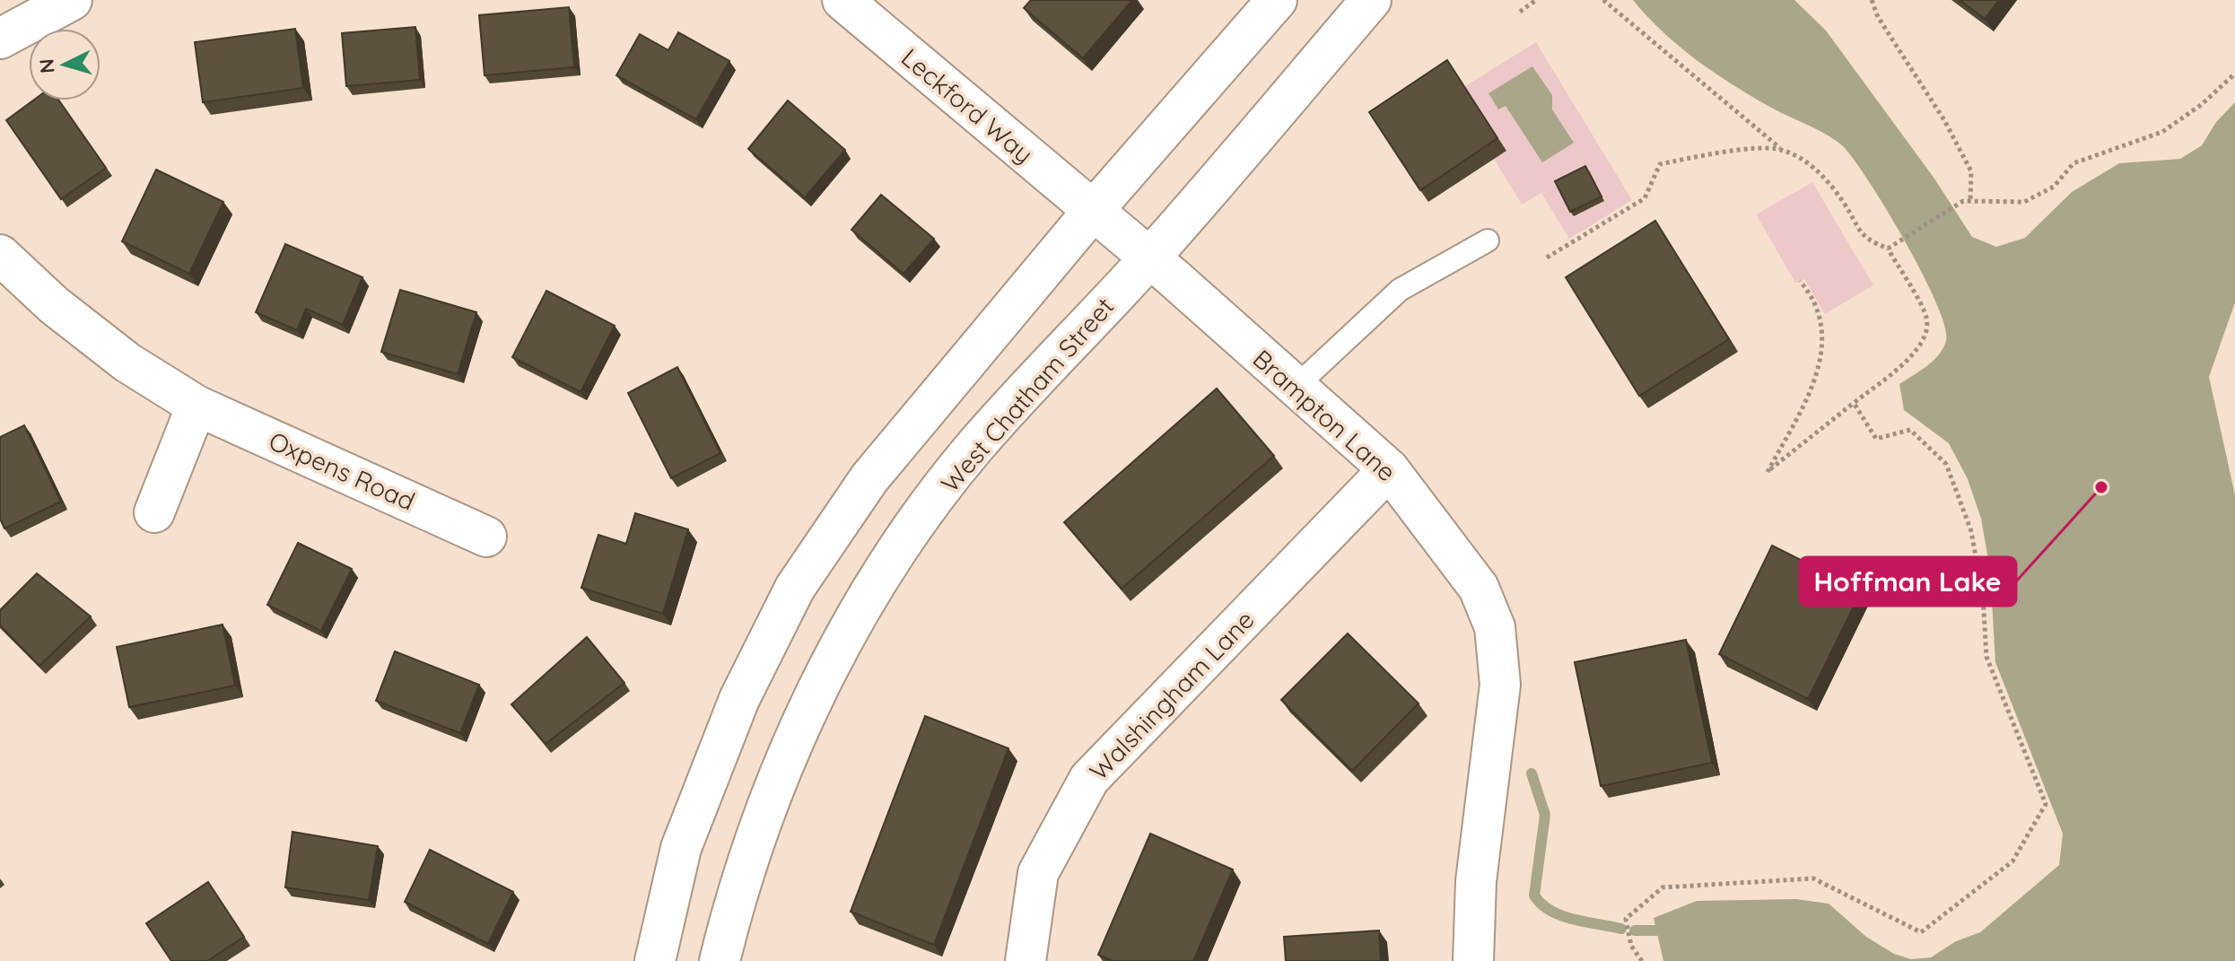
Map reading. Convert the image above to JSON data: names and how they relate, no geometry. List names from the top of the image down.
{
  "streets": {
    "street": [
      "Leckford Way",
      "West Chatham Street",
      "Brampton Lane",
      "Oxpens Road",
      "Walshingham Lane"
    ]
  },
  "crossings": [
    ["Leckford Way", "Brampton Lane"],
    ["West Chatham Street", "Brampton Lane"],
    ["Brampton Lane", "Walshingham Lane"]
  ],
  "places": ["Hoffman Lake"],
  "north": "left"
}
